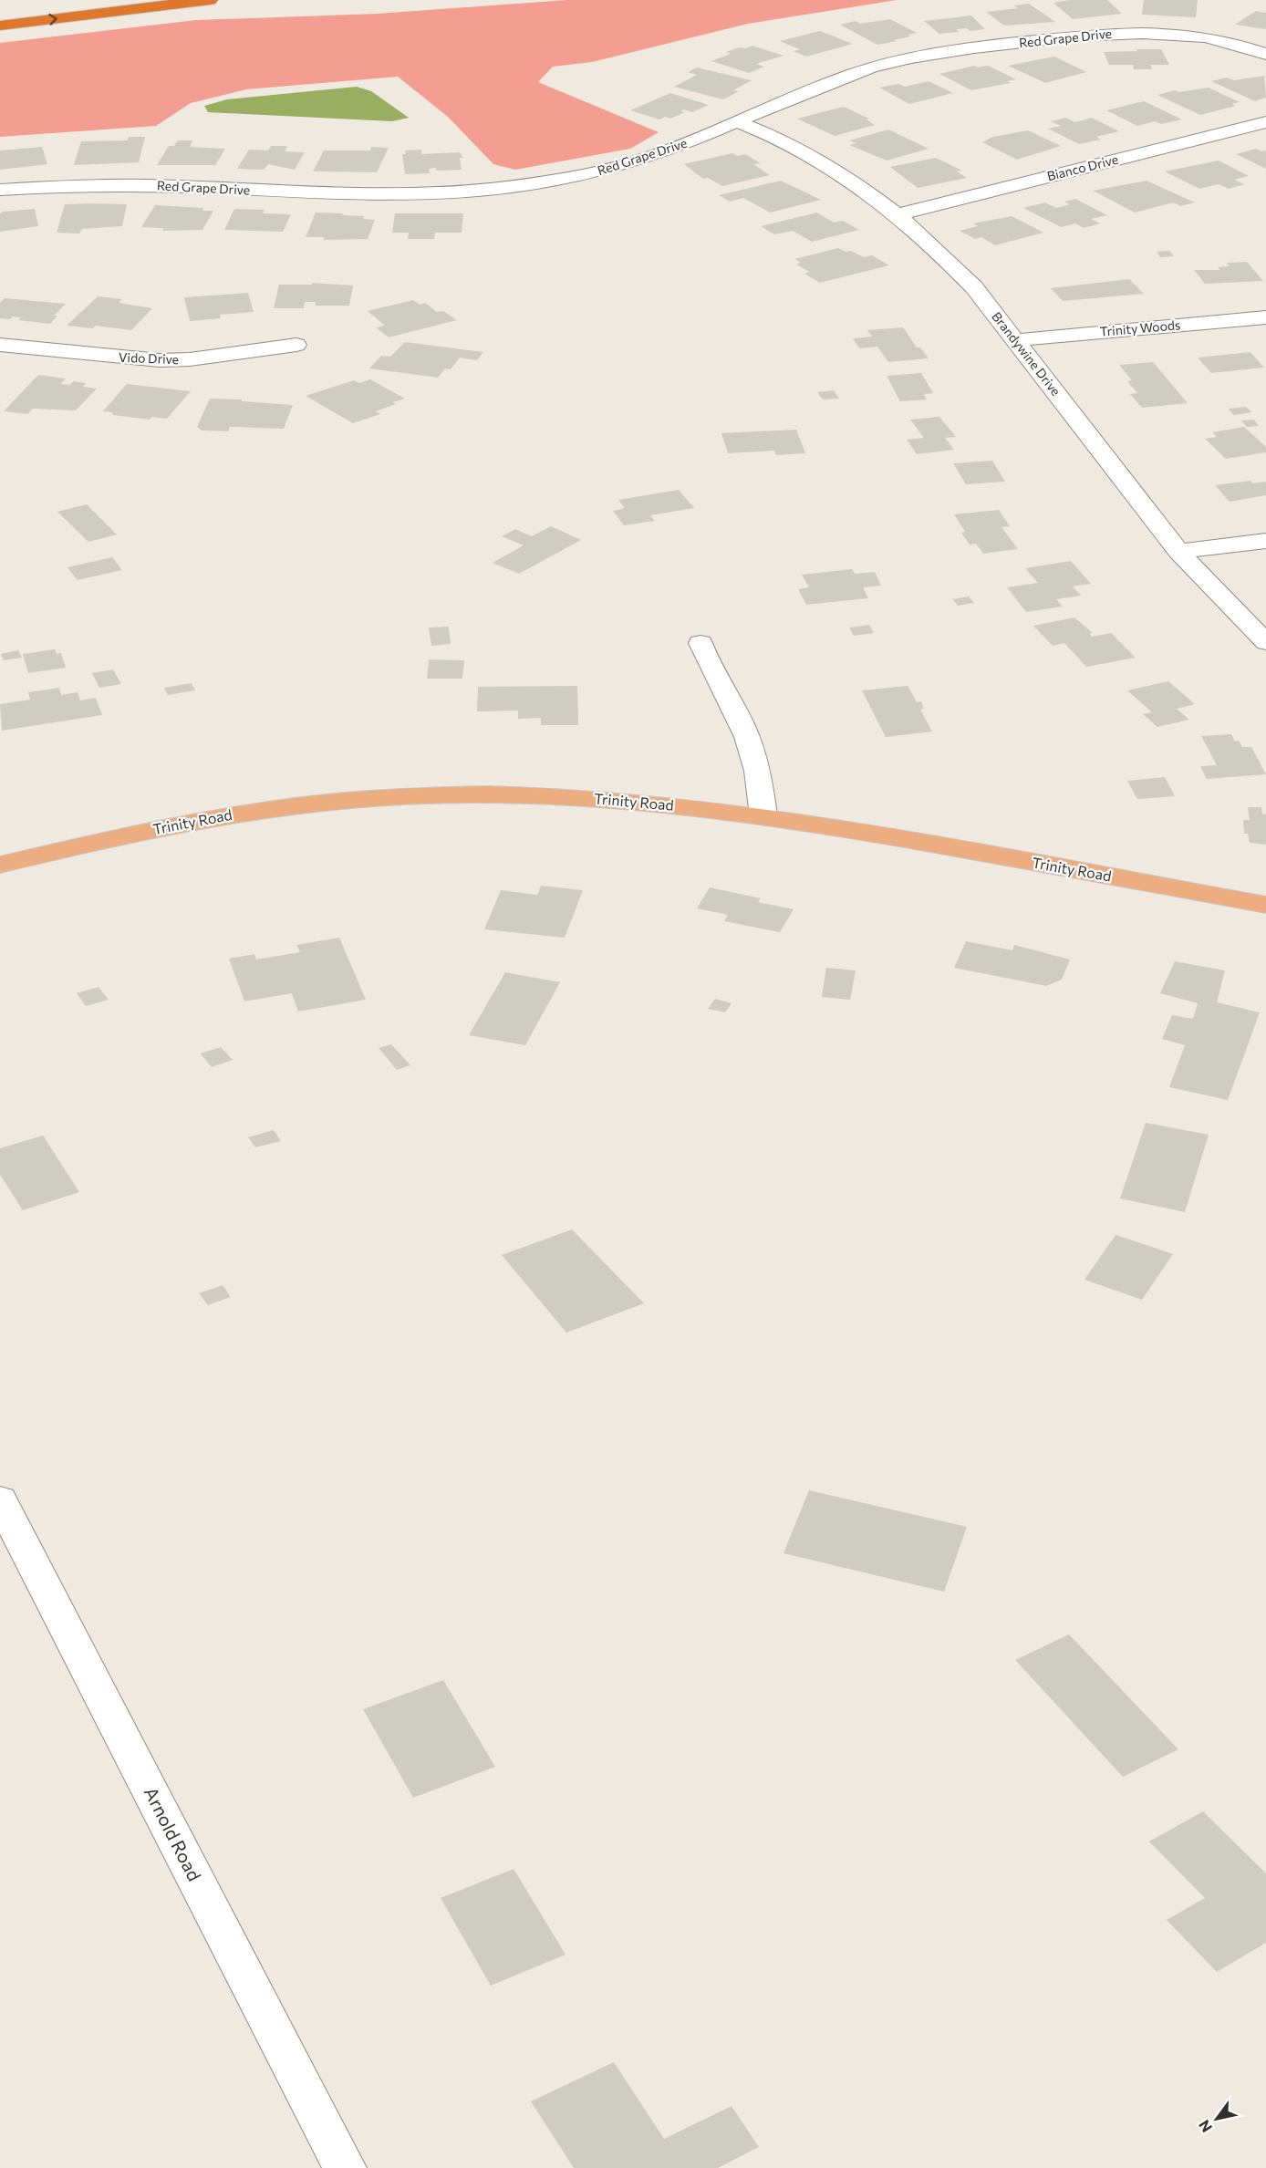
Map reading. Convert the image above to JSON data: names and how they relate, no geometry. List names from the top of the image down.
{
  "streets": {
    "main road": ["Trinity Road"],
    "street": [
      "Red Grape Drive",
      "Bianco Drive",
      "Trinity Woods",
      "Brandywine Drive",
      "Vido Drive",
      "Arnold Road"
    ]
  },
  "crossings": [
    ["Red Grape Drive", "Brandywine Drive"],
    ["Bianco Drive", "Brandywine Drive"],
    ["Trinity Woods", "Brandywine Drive"]
  ],
  "north": "bottom left"
}
